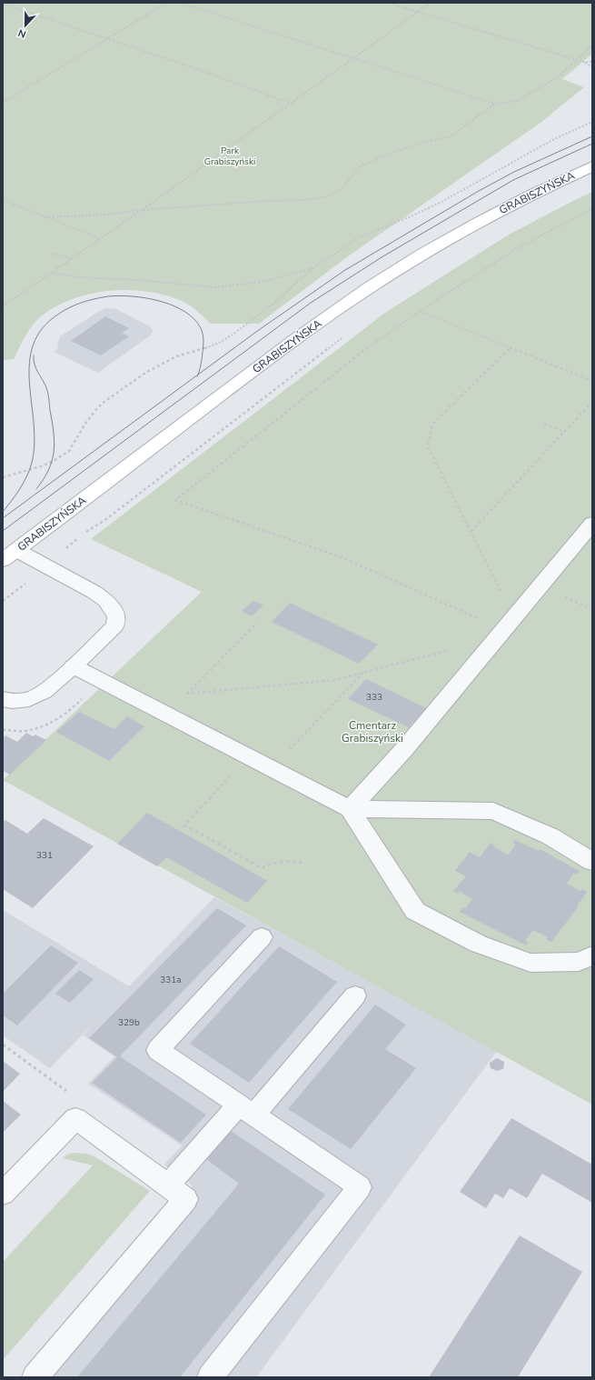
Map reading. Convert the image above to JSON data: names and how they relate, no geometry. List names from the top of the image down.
{
  "streets": {
    "main road": ["GRABISZYŃSKA"]
  },
  "parks": ["Park Grabiszyński", "Cmentarz Grabiszyński"],
  "house_numbers": [
    "333",
    "331",
    "331a",
    "329b"
  ],
  "north": "bottom"
}
